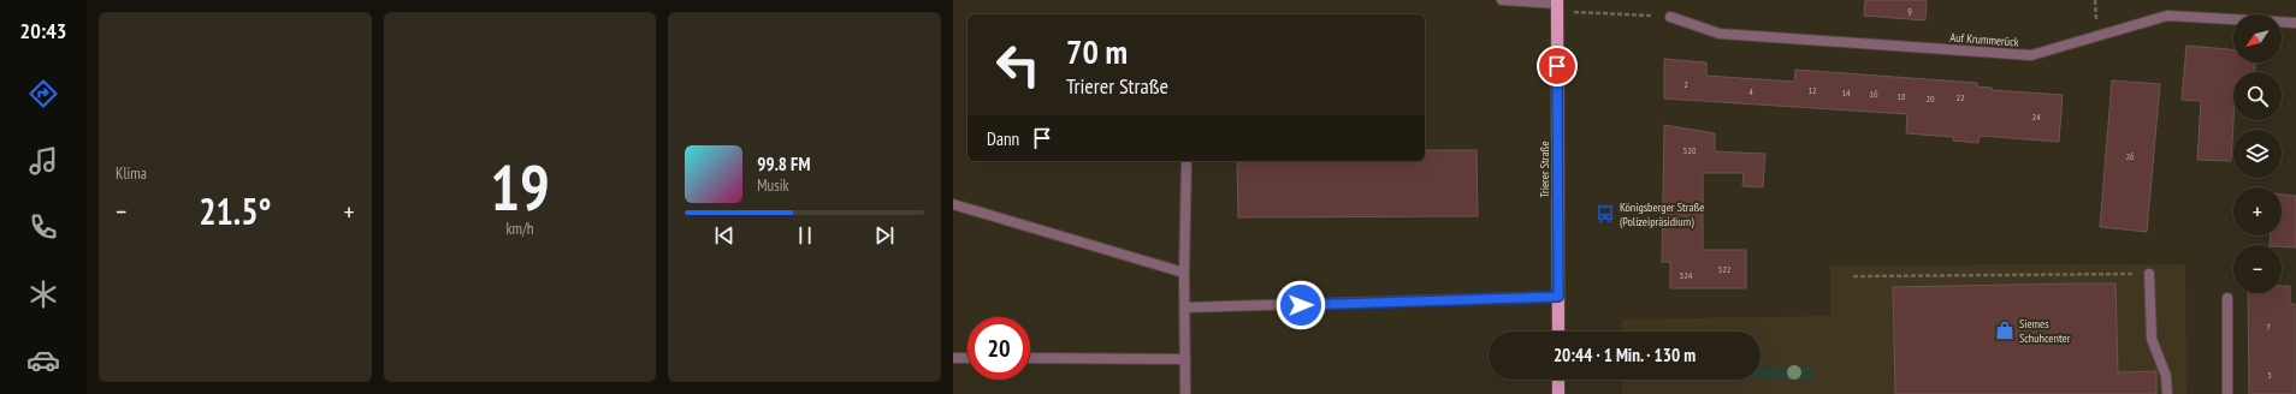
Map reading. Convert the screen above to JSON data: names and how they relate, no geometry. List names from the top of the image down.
{
  "streets": {
    "main road": ["Trierer Straße"],
    "street": ["Auf Krummerück"]
  },
  "places": {
    "bus stop": ["Königsberger Straße (Polizeipräsidium)"],
    "shop": ["Siemes Schuhcenter"]
  },
  "house_numbers": [
    "9",
    "2",
    "12",
    "4",
    "14",
    "16",
    "18",
    "22",
    "20",
    "24",
    "528",
    "26",
    "522",
    "524",
    "7",
    "5"
  ],
  "north": "bottom left",
  "page": {
    "tabs": "20:43",
    "tile": [
      "Klima",
      ["19", "km/h"]
    ],
    "map_buttons": ["+", "−"],
    "turn": ["70 m", "Trierer Straße"],
    "then": "Dann",
    "song": ["99.8 FM", "Musik"],
    "heat": ["−", "21.5°", "+"],
    "limit": "20",
    "trip": "20:44 · 1 Min. · 130 m"
  }
}
